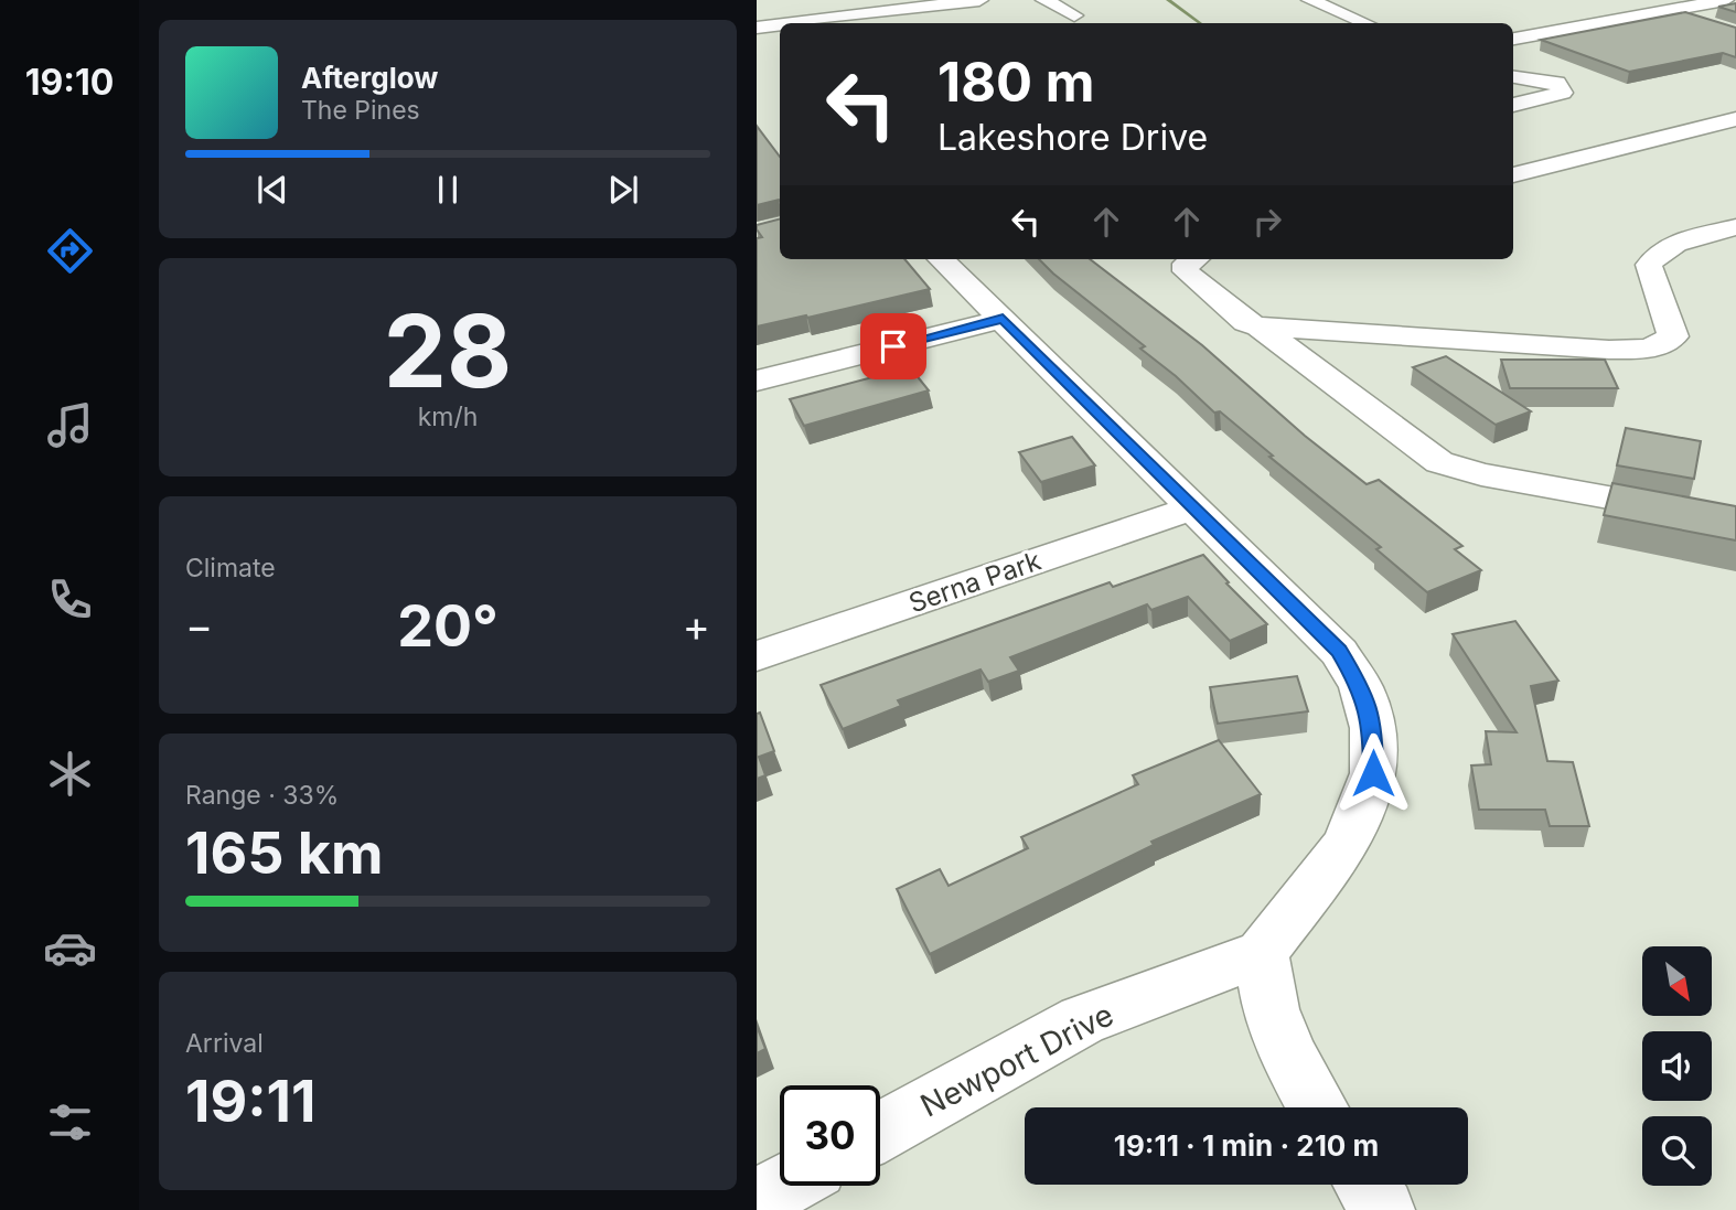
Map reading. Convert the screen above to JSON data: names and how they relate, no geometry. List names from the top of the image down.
{
  "streets": {
    "street": ["Serna Park", "Newport Drive"]
  },
  "north": "bottom right",
  "page": {
    "tabs": "19:10",
    "turn": ["180 m", "Lakeshore Drive"],
    "song": ["Afterglow", "The Pines"],
    "tile": [
      ["28", "km/h"],
      "Climate",
      ["Range · 33%", "165 km"],
      ["Arrival", "19:11"]
    ],
    "heat": ["−", "20°", "+"],
    "limit": "30",
    "trip": "19:11 · 1 min · 210 m"
  }
}
